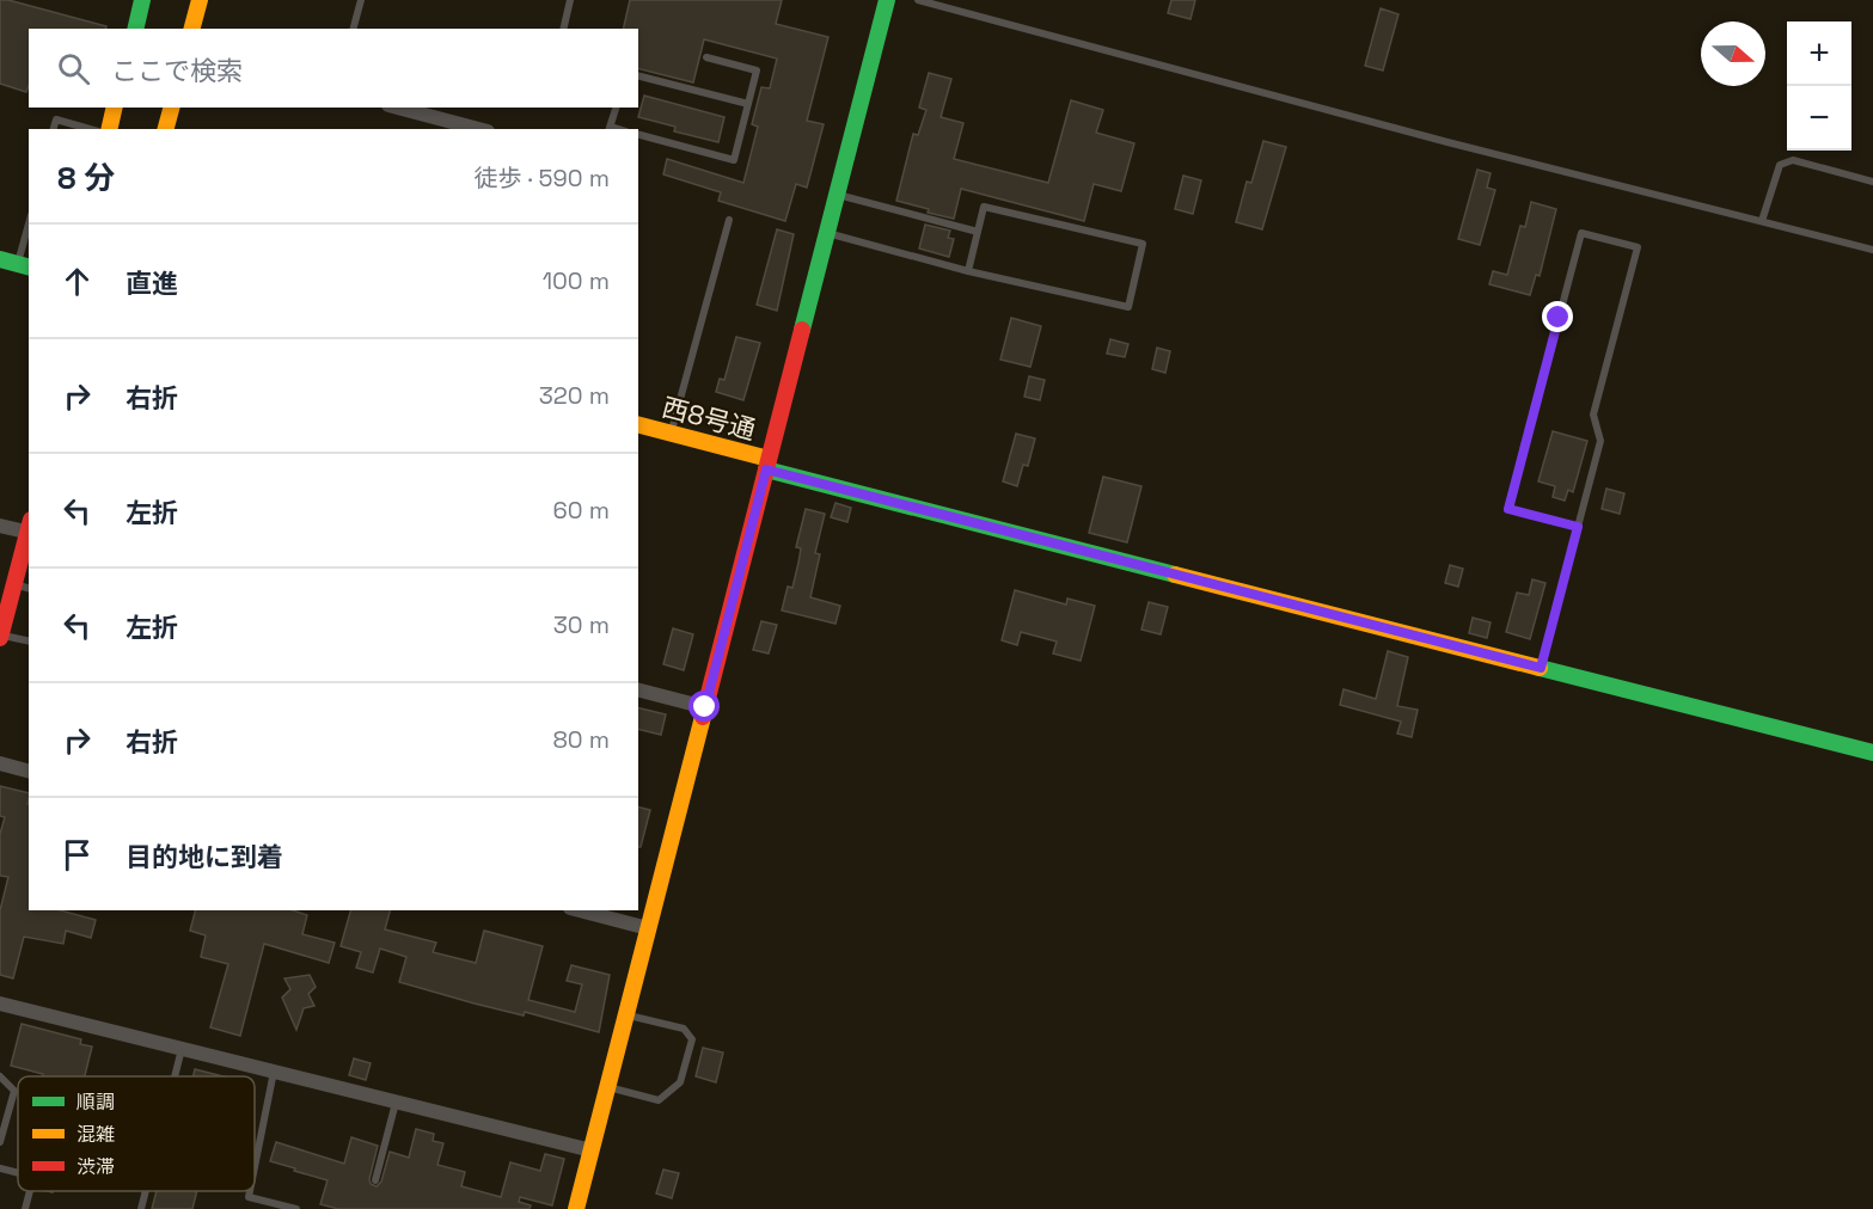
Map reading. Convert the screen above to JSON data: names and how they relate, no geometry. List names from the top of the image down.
{
  "streets": {
    "street": ["西8号通"]
  },
  "legend": ["順調", "混雑", "渋滞"],
  "north": "right",
  "page": {
    "map_buttons": ["+", "−"],
    "search": "ここで検索",
    "heading": ["8 分", "徒歩 · 590 m"],
    "list": [
      ["直進", "100 m"],
      ["右折", "320 m"],
      ["左折", "60 m"],
      ["左折", "30 m"],
      ["右折", "80 m"],
      "目的地に到着"
    ]
  }
}
